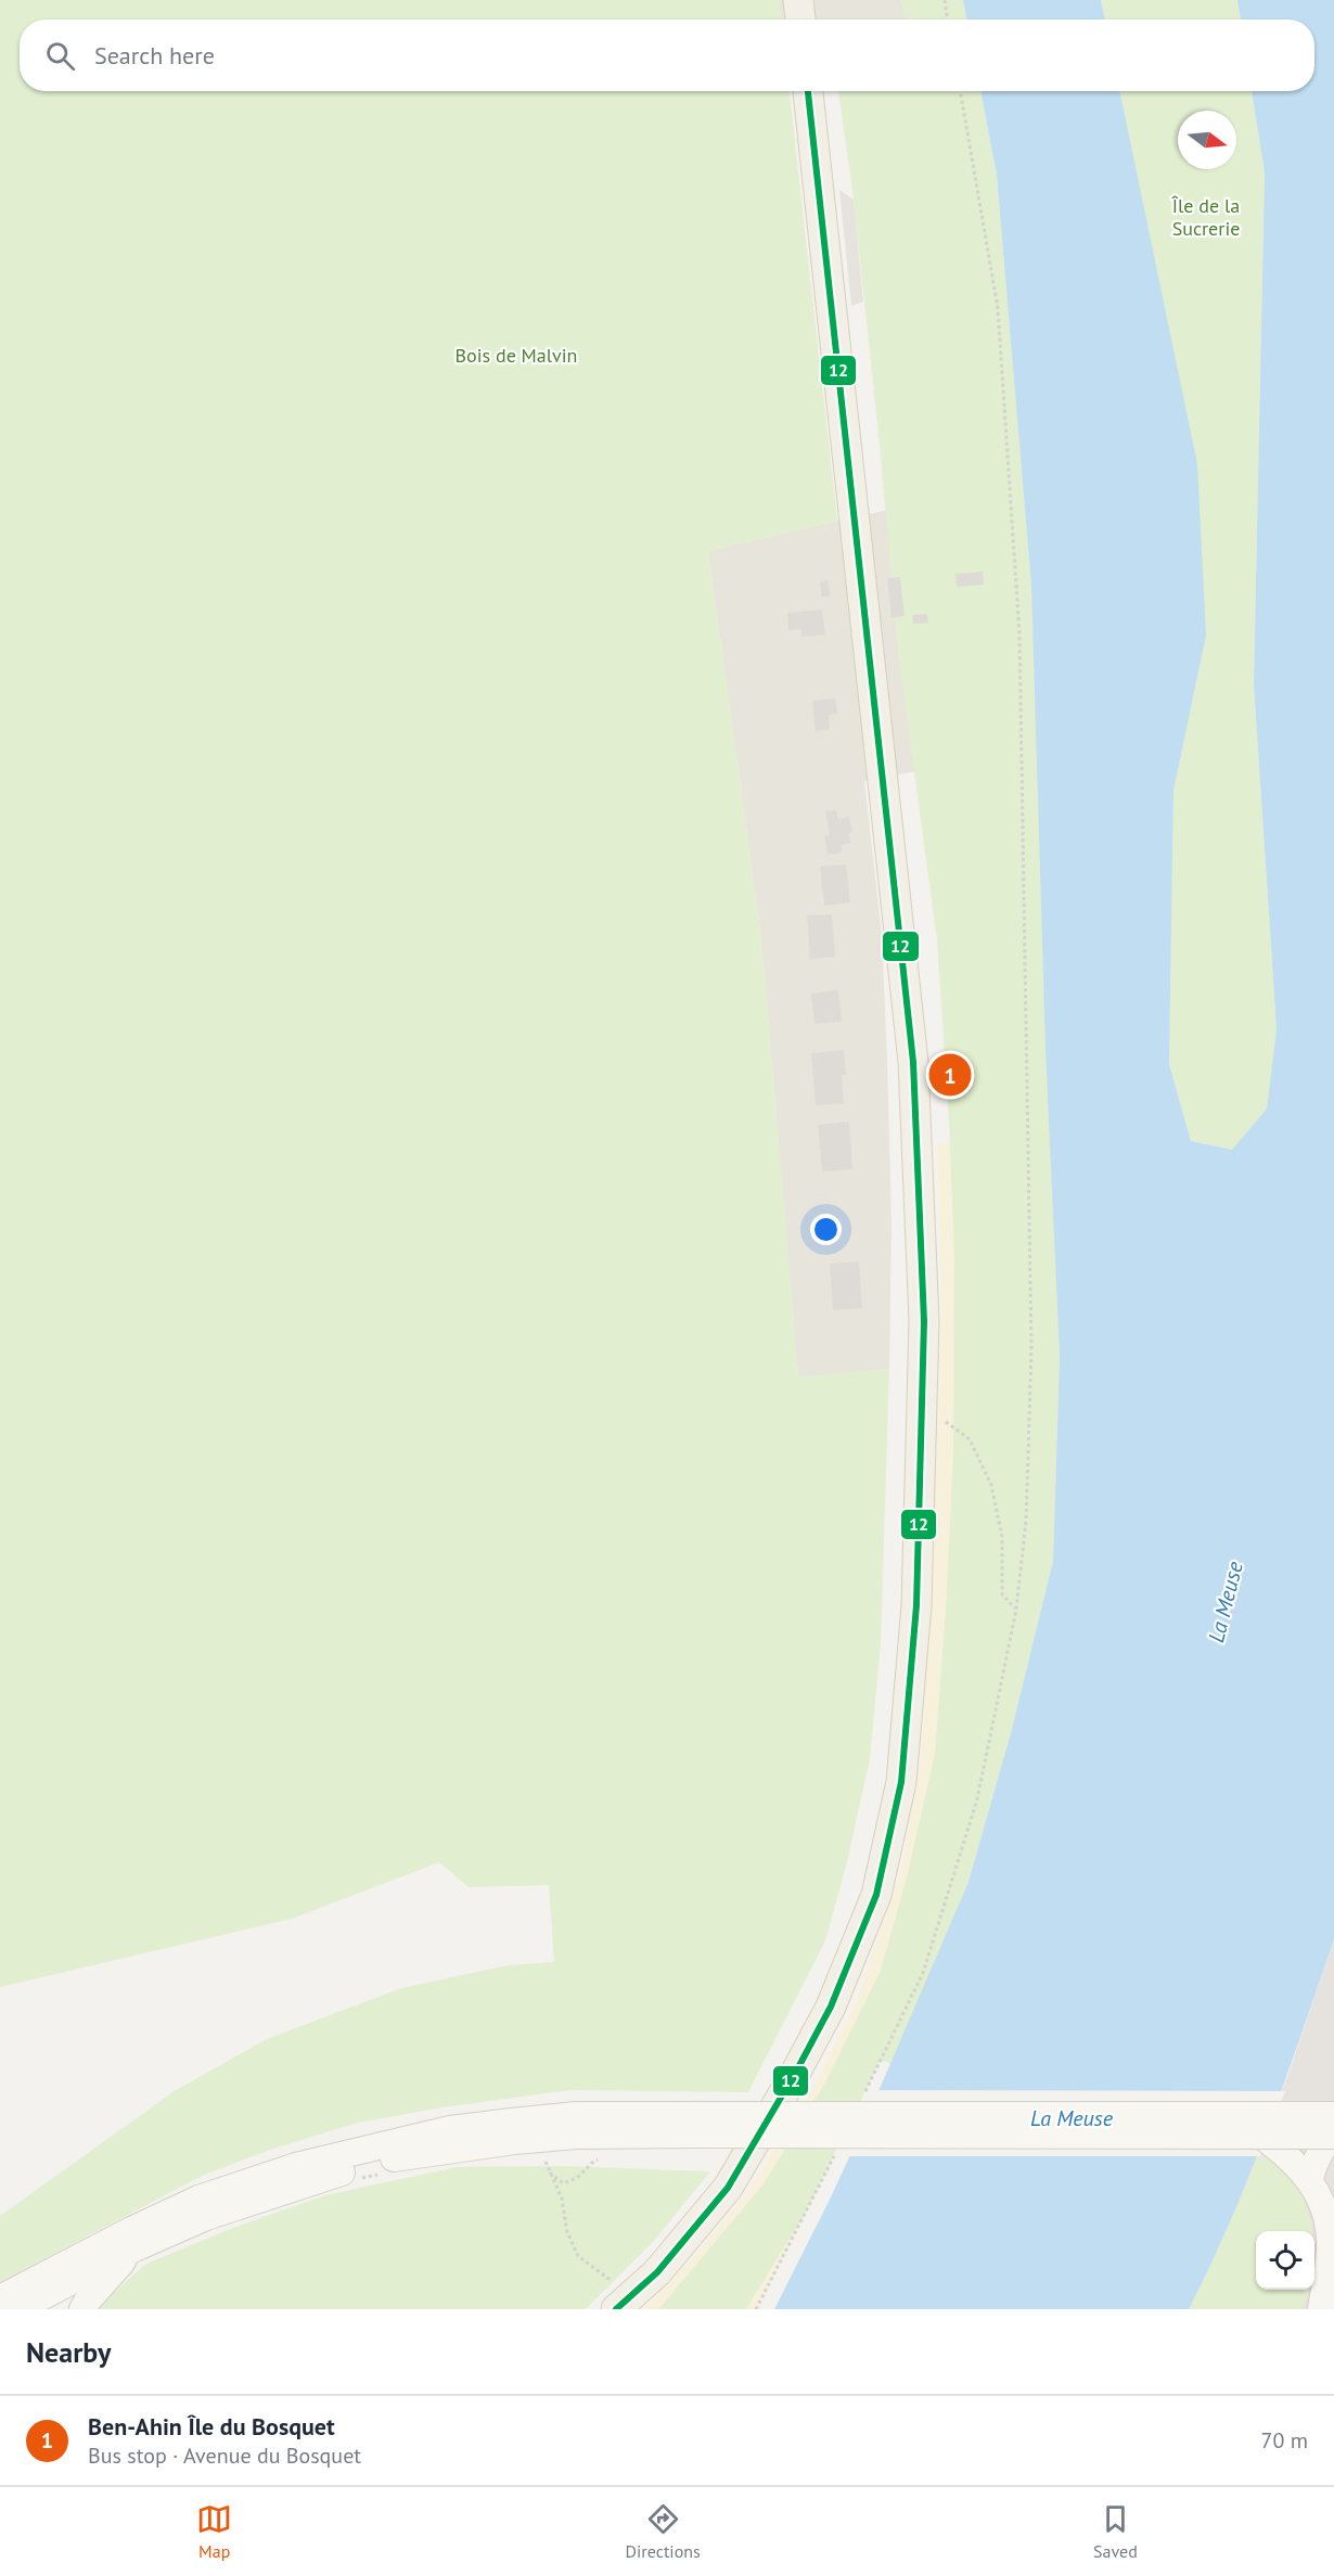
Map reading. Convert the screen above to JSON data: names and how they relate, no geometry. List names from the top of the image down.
{
  "water": ["La Meuse"],
  "parks": ["Île de la Sucrerie", "Bois de Malvin"],
  "lines": ["transit line 12"],
  "north": "right",
  "page": {
    "search": "Search here",
    "pins": "1",
    "heading": "Nearby",
    "list": [
      {
        "mark": "1",
        "name": "Ben-Ahin Île du Bosquet",
        "note": "Bus stop · Avenue du Bosquet",
        "value": "70 m"
      }
    ],
    "nav": ["Map", "Directions", "Saved"]
  }
}
